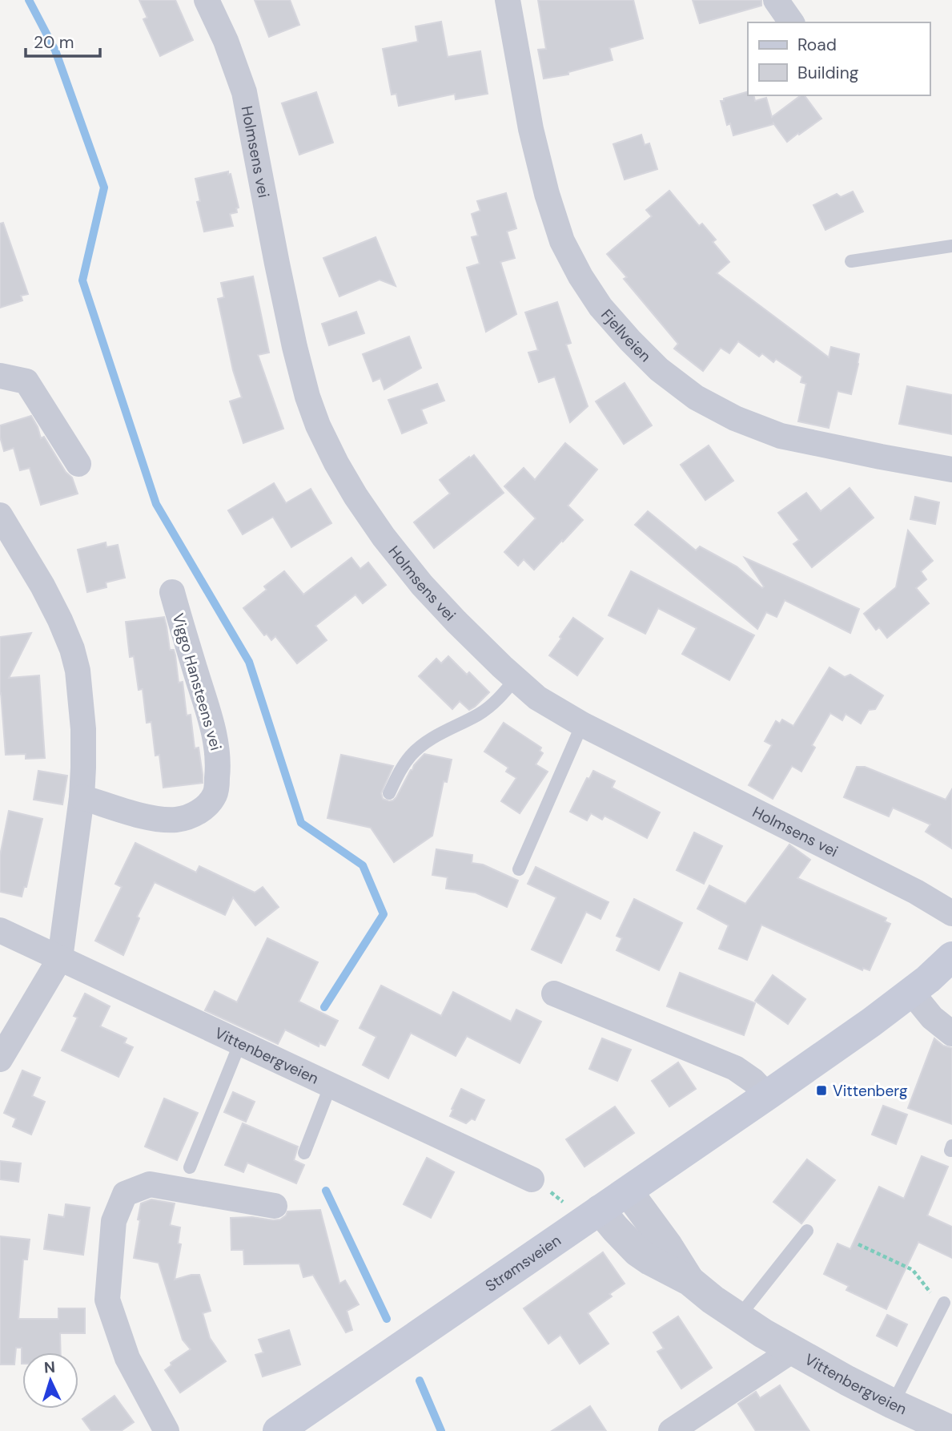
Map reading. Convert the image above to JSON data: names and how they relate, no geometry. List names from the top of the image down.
{
  "streets": {
    "main road": ["Strømsveien"],
    "street": [
      "Holmsens vei",
      "Fjellveien",
      "Viggo Hansteens vei",
      "Vittenbergveien"
    ]
  },
  "crossings": [
    ["Vittenbergveien", "Strømsveien"]
  ],
  "places": {
    "transit": ["Vittenberg"]
  },
  "legend": ["Road", "Building"],
  "scale_bar": "20 m",
  "north": "top"
}
